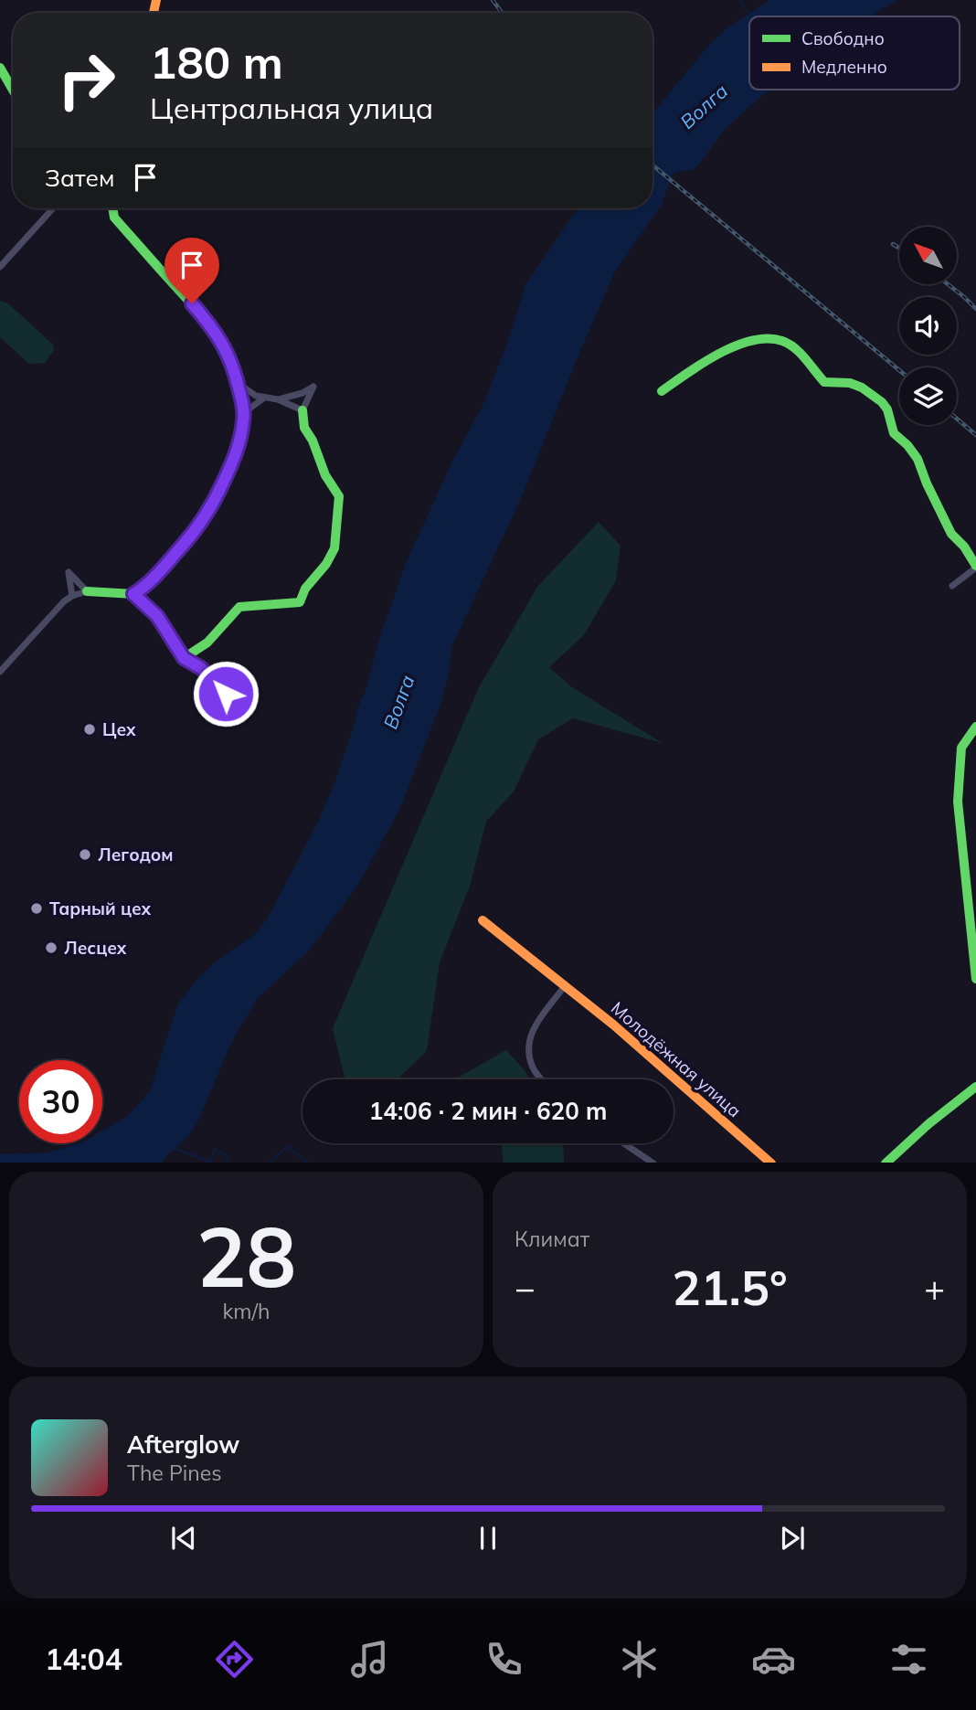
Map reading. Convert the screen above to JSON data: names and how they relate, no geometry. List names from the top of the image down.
{
  "streets": {
    "street": ["Молодёжная улица"]
  },
  "water": ["Волга"],
  "places": [
    "Цех",
    "Легодом",
    "Тарный цех",
    "Лесцех"
  ],
  "legend": ["Свободно", "Медленно"],
  "north": "top left",
  "page": {
    "turn": ["180 m", "Центральная улица"],
    "then": "Затем",
    "limit": "30",
    "trip": "14:06 · 2 мин · 620 m",
    "tile": [
      ["28", "km/h"],
      "Климат"
    ],
    "heat": ["−", "21.5°", "+"],
    "song": ["Afterglow", "The Pines"],
    "tabs": "14:04"
  }
}
